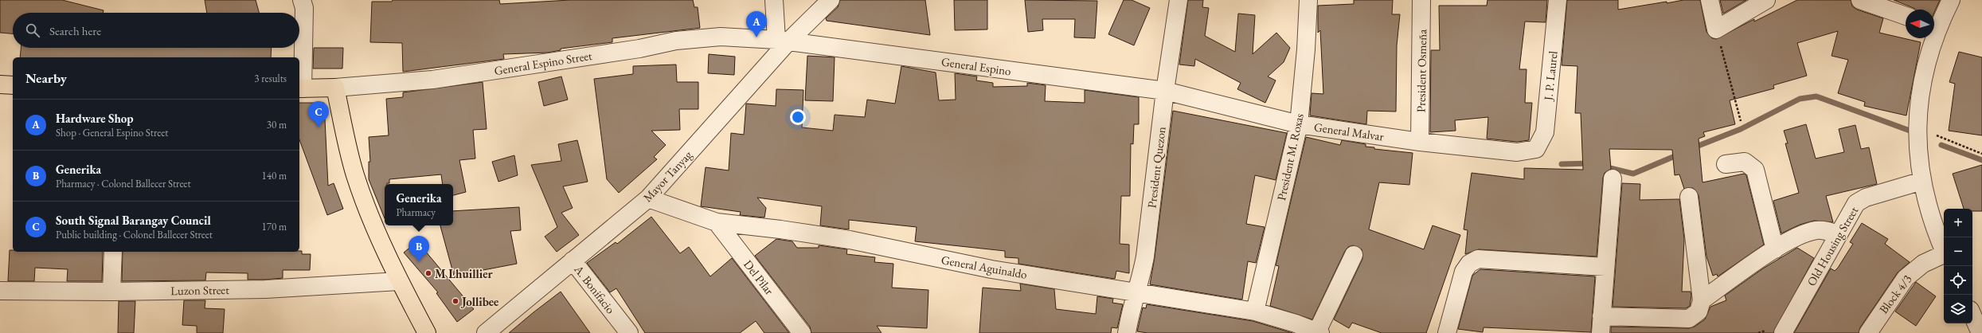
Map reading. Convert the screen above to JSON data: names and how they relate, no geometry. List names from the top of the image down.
{
  "streets": {
    "main road": ["General Espino Street"],
    "street": [
      "General Espino",
      "President Osmeña",
      "J. P. Laurel",
      "General Malvar",
      "President M. Roxas",
      "President Quezon",
      "Mayor Tanyag",
      "Old Housing Street",
      "General Aguinaldo",
      "Del Pilar",
      "A. Bonifacio",
      "Luzon Street",
      "Block 4/3"
    ]
  },
  "crossings": [
    ["General Espino Street", "General Espino"],
    ["General Espino Street", "Mayor Tanyag"],
    ["General Espino", "General Malvar"],
    ["General Espino", "President Quezon"],
    ["General Espino", "Mayor Tanyag"],
    ["President Osmeña", "General Malvar"],
    ["J. P. Laurel", "General Malvar"],
    ["General Malvar", "President M. Roxas"],
    ["General Malvar", "President Quezon"],
    ["President M. Roxas", "General Aguinaldo"],
    ["President Quezon", "General Aguinaldo"],
    ["Mayor Tanyag", "General Aguinaldo"],
    ["Mayor Tanyag", "A. Bonifacio"],
    ["General Aguinaldo", "Del Pilar"]
  ],
  "places": ["M Lhuillier", "Jollibee"],
  "north": "left",
  "page": {
    "pins": ["A", "C", "B"],
    "search": "Search here",
    "heading": ["Nearby", "3 results"],
    "list": [
      {
        "mark": "A",
        "name": "Hardware Shop",
        "note": "Shop · General Espino Street",
        "value": "30 m"
      },
      {
        "mark": "B",
        "name": "Generika",
        "note": "Pharmacy · Colonel Ballecer Street",
        "value": "140 m"
      },
      {
        "mark": "C",
        "name": "South Signal Barangay Council",
        "note": "Public building · Colonel Ballecer Street",
        "value": "170 m"
      }
    ],
    "popup": ["Generika", "Pharmacy"],
    "map_buttons": ["+", "−"]
  }
}
